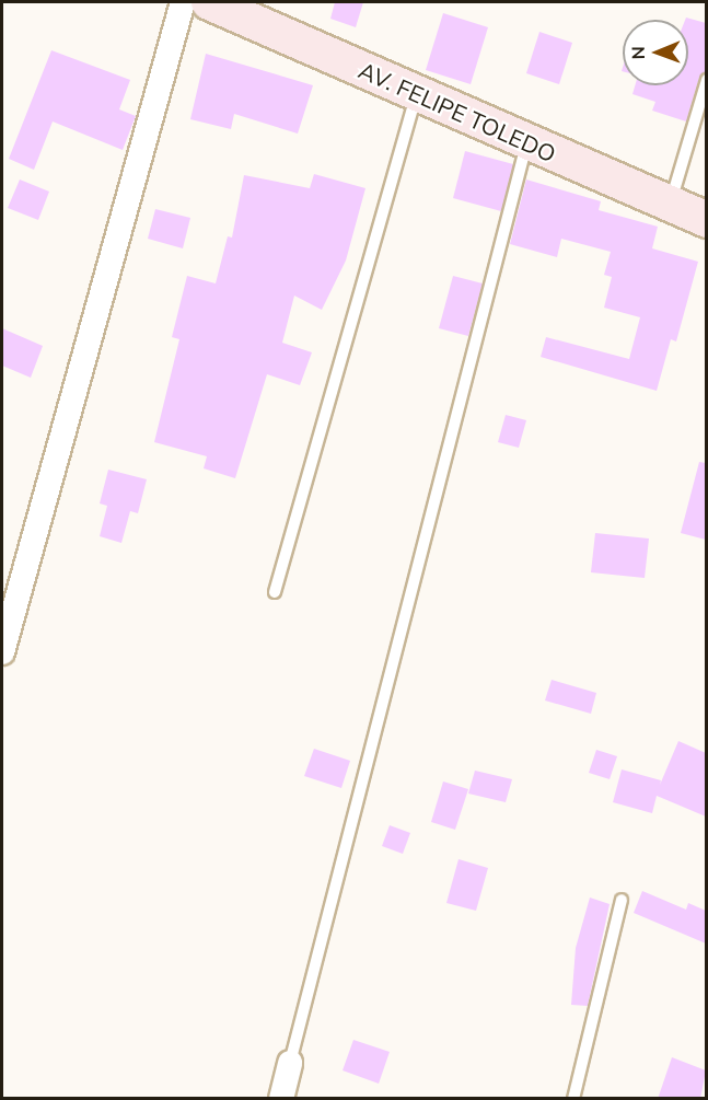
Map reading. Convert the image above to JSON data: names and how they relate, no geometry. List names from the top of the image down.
{
  "streets": {
    "main road": ["AV. FELIPE TOLEDO"]
  },
  "north": "left"
}
